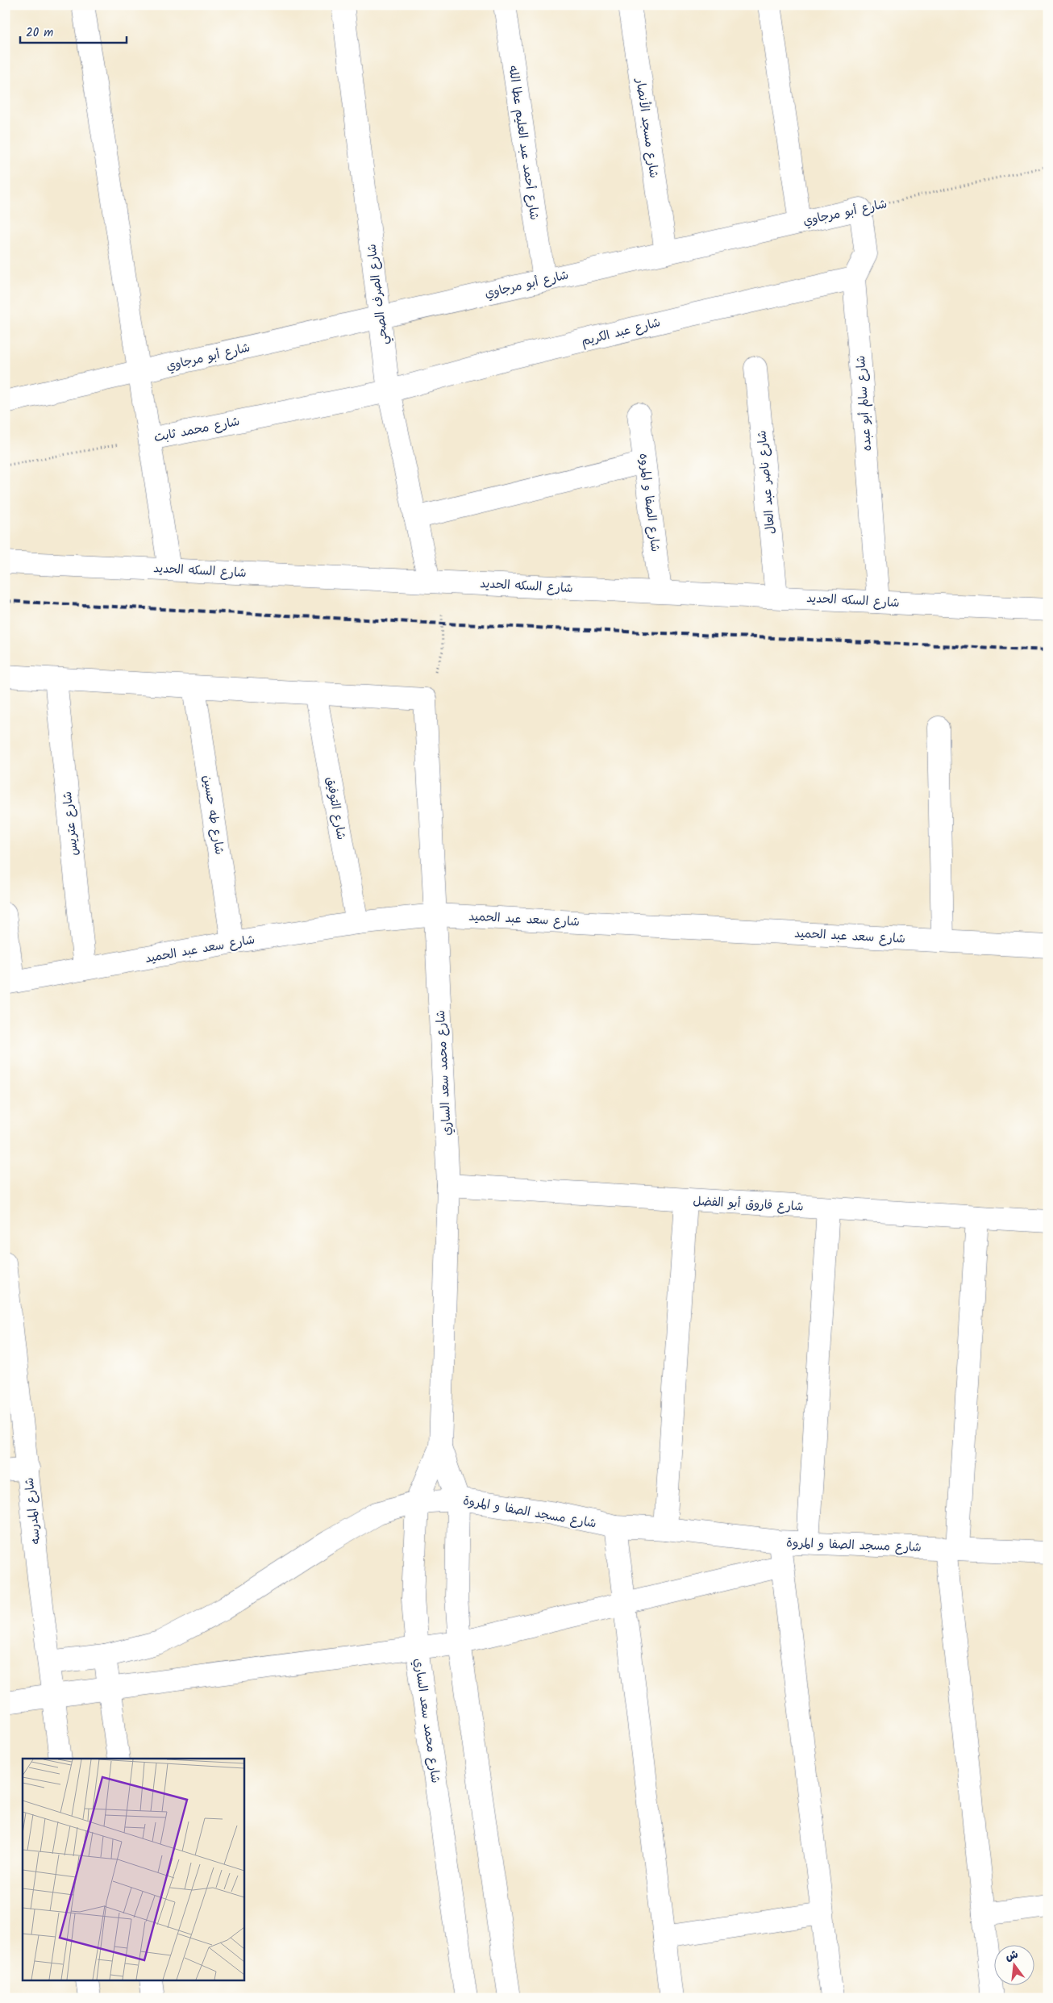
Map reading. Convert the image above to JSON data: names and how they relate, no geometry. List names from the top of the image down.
{
  "streets": {
    "street": [
      "شارع مسجد الأنصار",
      "شارع أحمد عبد العليم عطا الله",
      "شارع أبو مرجاوي",
      "شارع الصرف الصحي",
      "شارع عبد الكريم",
      "شارع سالم أبو عبده",
      "شارع محمد ثابت",
      "شارع ناصر عبد العال",
      "شارع الصفا و المروه",
      "شارع السكه الحديد",
      "شارع التوفيق",
      "شارع طه حسين",
      "شارع عتريس",
      "شارع سعد عبد الحميد",
      "شارع محمد سعد الساري",
      "شارع فاروق أبو الفضل",
      "شارع المدرسه",
      "شارع مسجد الصفا و المروة"
    ]
  },
  "crossings": [
    ["شارع مسجد الأنصار", "شارع أبو مرجاوي"],
    ["شارع أحمد عبد العليم عطا الله", "شارع أبو مرجاوي"],
    ["شارع أبو مرجاوي", "شارع الصرف الصحي"],
    ["شارع الصرف الصحي", "شارع عبد الكريم"],
    ["شارع الصرف الصحي", "شارع محمد ثابت"],
    ["شارع الصرف الصحي", "شارع السكه الحديد"],
    ["شارع عبد الكريم", "شارع سالم أبو عبده"],
    ["شارع عبد الكريم", "شارع محمد ثابت"],
    ["شارع سالم أبو عبده", "شارع السكه الحديد"],
    ["شارع ناصر عبد العال", "شارع السكه الحديد"],
    ["شارع الصفا و المروه", "شارع السكه الحديد"],
    ["شارع التوفيق", "شارع سعد عبد الحميد"],
    ["شارع التوفيق", "شارع محمد سعد الساري"],
    ["شارع طه حسين", "شارع سعد عبد الحميد"],
    ["شارع عتريس", "شارع سعد عبد الحميد"],
    ["شارع سعد عبد الحميد", "شارع محمد سعد الساري"],
    ["شارع محمد سعد الساري", "شارع فاروق أبو الفضل"],
    ["شارع محمد سعد الساري", "شارع مسجد الصفا و المروة"],
    ["شارع المدرسه", "شارع مسجد الصفا و المروة"]
  ],
  "scale_bar": "20 m",
  "north": "top"
}
